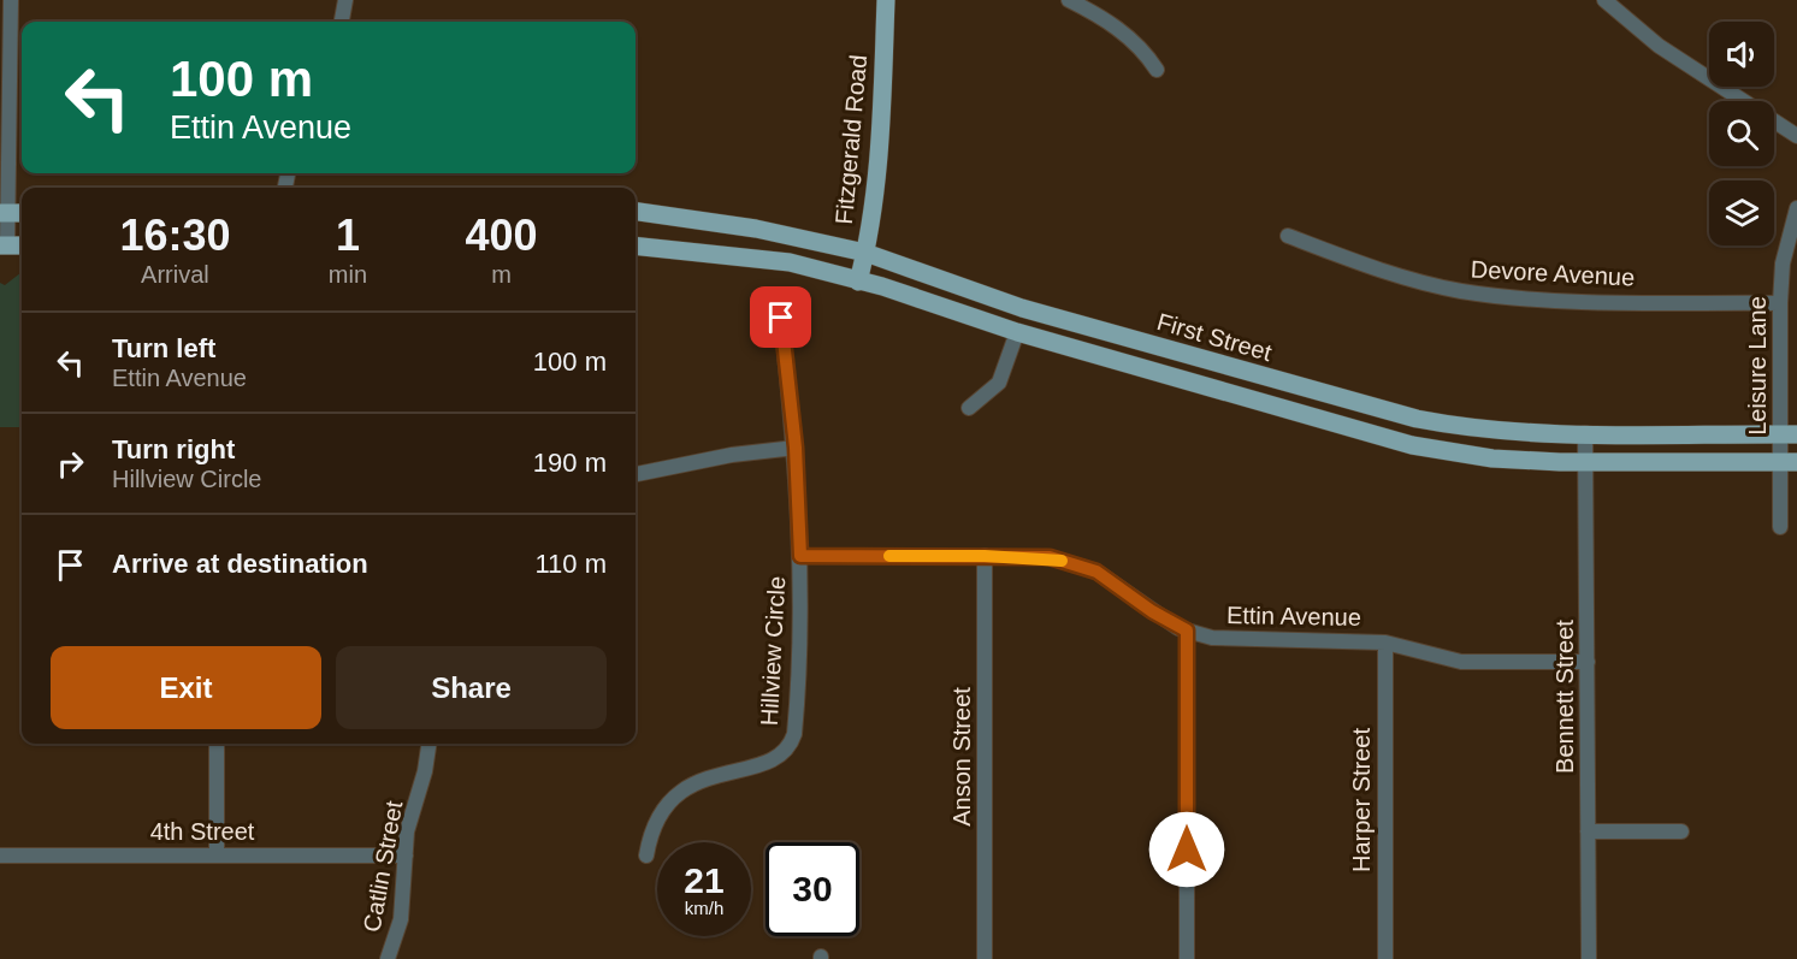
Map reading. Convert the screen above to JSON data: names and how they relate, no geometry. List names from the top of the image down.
{
  "streets": {
    "main road": ["Fitzgerald Road", "First Street"],
    "street": [
      "Devore Avenue",
      "Leisure Lane",
      "Ettin Avenue",
      "Hillview Circle",
      "Bennett Street",
      "Anson Street",
      "Harper Street",
      "4th Street",
      "Catlin Street"
    ]
  },
  "crossings": [
    ["Fitzgerald Road", "First Street"],
    ["Devore Avenue", "Leisure Lane"],
    ["First Street", "Leisure Lane"],
    ["First Street", "Bennett Street"],
    ["Ettin Avenue", "Hillview Circle"],
    ["Ettin Avenue", "Bennett Street"],
    ["Ettin Avenue", "Anson Street"],
    ["Ettin Avenue", "Harper Street"],
    ["4th Street", "Catlin Street"]
  ],
  "page": {
    "turn": ["100 m", "Ettin Avenue"],
    "eta": [
      "16:30",
      "Arrival",
      "1",
      "min",
      "400",
      "m"
    ],
    "list": [
      {
        "name": "Turn left",
        "note": "Ettin Avenue",
        "value": "100 m"
      },
      {
        "name": "Turn right",
        "note": "Hillview Circle",
        "value": "190 m"
      },
      {
        "name": "Arrive at destination",
        "value": "110 m"
      }
    ],
    "buttons": ["Exit", "Share"],
    "speed": "21 km/h",
    "limit": "30"
  }
}
